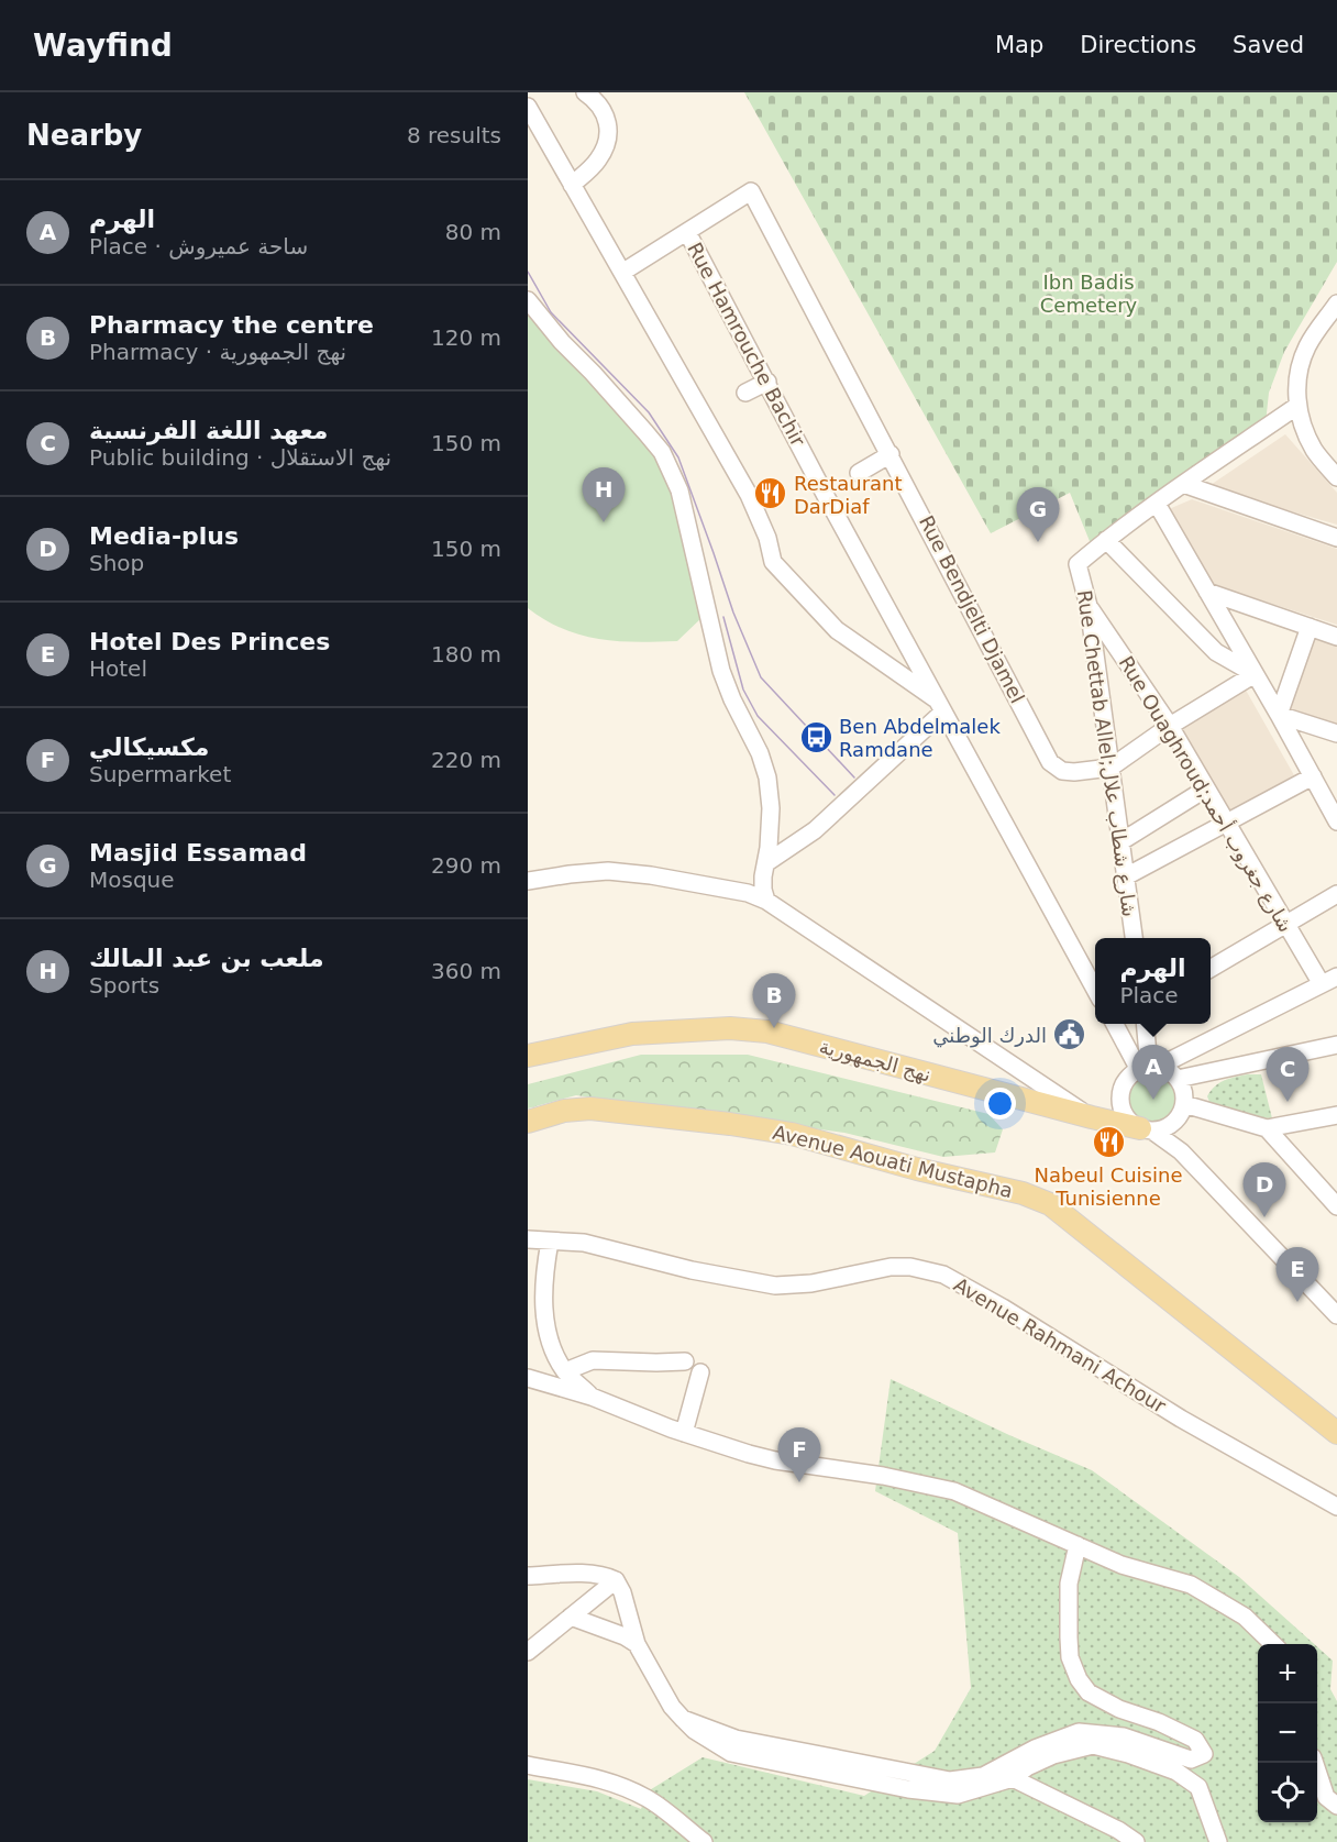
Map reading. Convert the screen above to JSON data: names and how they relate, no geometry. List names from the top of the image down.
{
  "streets": {
    "main road": ["نهج الجمهورية", "Avenue Aouati Mustapha"],
    "street": [
      "Rue Hamrouche Bachir",
      "Rue Bendjelti Djamel",
      "Rue Chettab Allel;شارع شطاب علال",
      "Rue Ouaghroud;شارع جغروب أحمد",
      "Avenue Rahmani Achour"
    ]
  },
  "crossings": [
    ["Rue Hamrouche Bachir", "Rue Bendjelti Djamel"],
    ["Rue Bendjelti Djamel", "Rue Chettab Allel;شارع شطاب علال"],
    ["Rue Chettab Allel;شارع شطاب علال", "Rue Ouaghroud;شارع جغروب أحمد"]
  ],
  "parks": ["Ibn Badis Cemetery"],
  "places": {
    "restaurant": ["Restaurant DarDiaf", "Nabeul Cuisine Tunisienne"],
    "bus stop": ["Ben Abdelmalek Ramdane"],
    "public building": ["الدرك الوطني"]
  },
  "page": {
    "header": "Wayfind",
    "nav": ["Map", "Directions", "Saved"],
    "heading": ["Nearby", "8 results"],
    "list": [
      {
        "mark": "A",
        "name": "الهرم",
        "note": "Place · ساحة عميروش",
        "value": "80 m"
      },
      {
        "mark": "B",
        "name": "Pharmacy the centre",
        "note": "Pharmacy · نهج الجمهورية",
        "value": "120 m"
      },
      {
        "mark": "C",
        "name": "معهد اللغة الفرنسية",
        "note": "Public building · نهج الاستقلال",
        "value": "150 m"
      },
      {
        "mark": "D",
        "name": "Media-plus",
        "note": "Shop",
        "value": "150 m"
      },
      {
        "mark": "E",
        "name": "Hotel Des Princes",
        "note": "Hotel",
        "value": "180 m"
      },
      {
        "mark": "F",
        "name": "مكسيكالي",
        "note": "Supermarket",
        "value": "220 m"
      },
      {
        "mark": "G",
        "name": "Masjid Essamad",
        "note": "Mosque",
        "value": "290 m"
      },
      {
        "mark": "H",
        "name": "ملعب بن عبد المالك",
        "note": "Sports",
        "value": "360 m"
      }
    ],
    "pins": [
      "H",
      "G",
      "B",
      "A",
      "C",
      "D",
      "E",
      "F"
    ],
    "popup": ["الهرم", "Place"],
    "map_buttons": ["+", "−"]
  }
}
